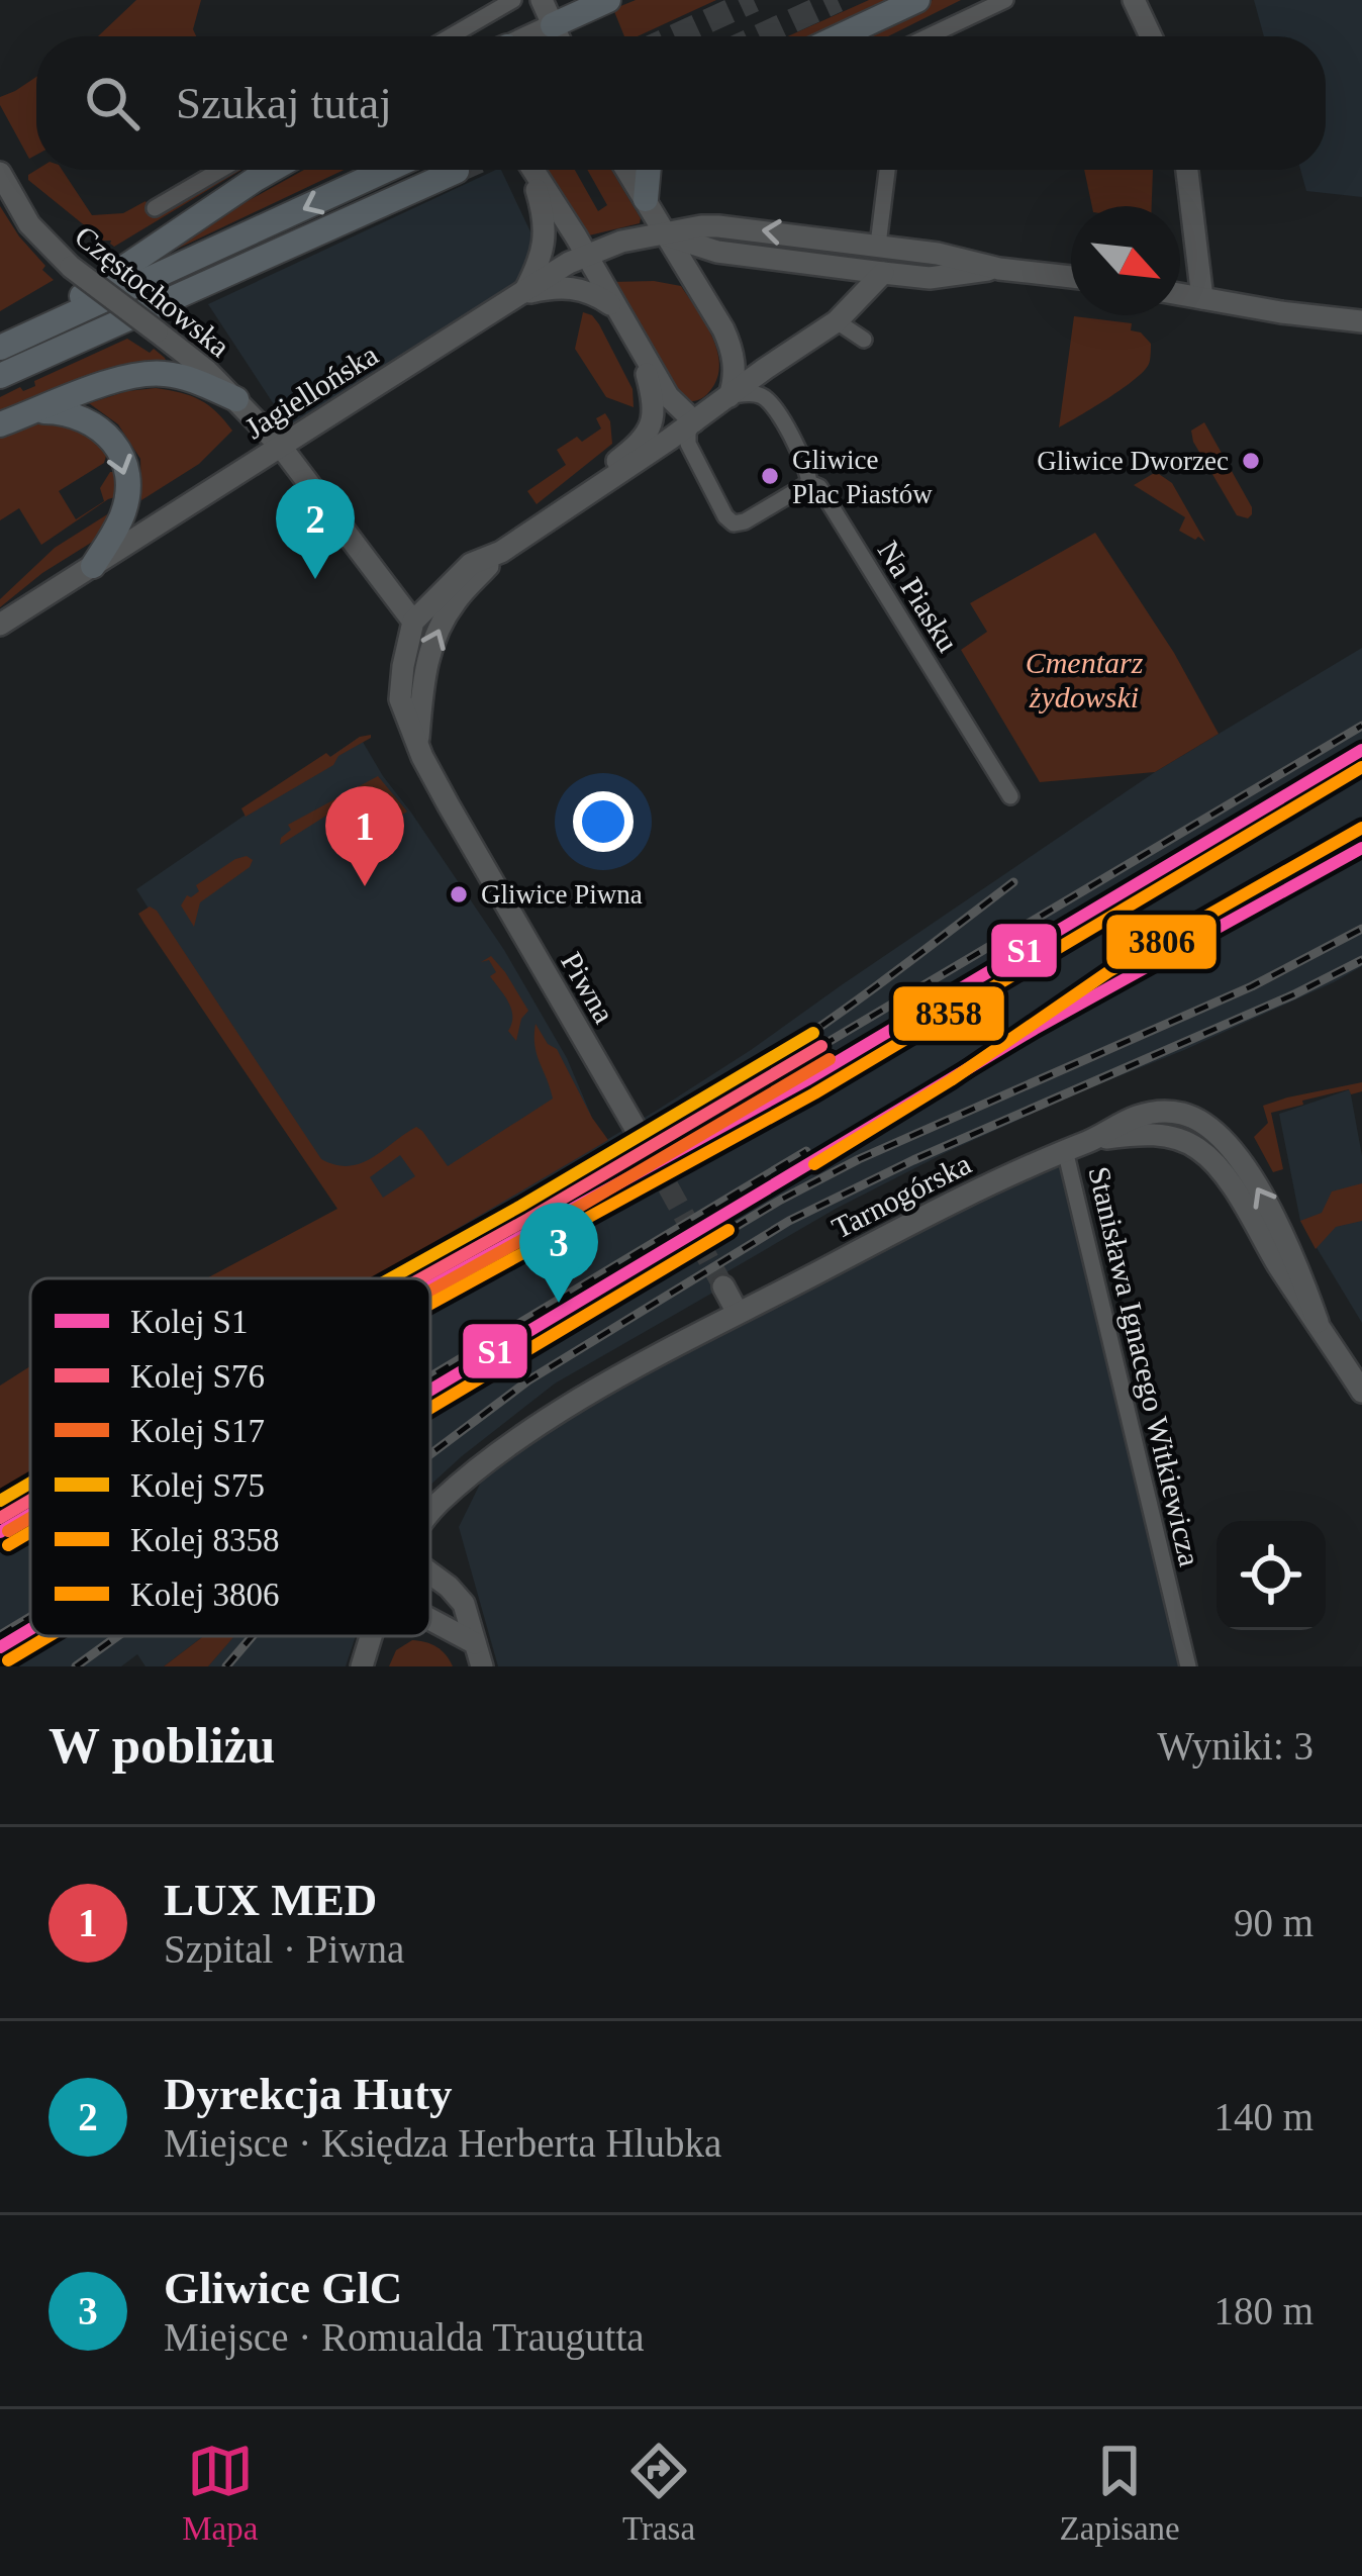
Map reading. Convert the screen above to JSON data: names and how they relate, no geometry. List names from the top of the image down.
{
  "streets": {
    "main road": [
      "Częstochowska",
      "Jagiellońska",
      "Piwna",
      "Tarnogórska"
    ],
    "street": ["Na Piasku", "Stanisława Ignacego Witkiewicza"]
  },
  "crossings": [
    ["Częstochowska", "Jagiellońska"],
    ["Częstochowska", "Piwna"],
    ["Tarnogórska", "Stanisława Ignacego Witkiewicza"]
  ],
  "parks": ["Cmentarz żydowski"],
  "places": ["Gliwice Dworzec", "Gliwice Plac Piastów", "Gliwice Piwna"],
  "lines": [
    "rail line S1",
    "rail line 8358",
    "rail line 3806",
    "rail line S75",
    "rail line S76",
    "rail line S17"
  ],
  "legend": [
    "Kolej S1",
    "Kolej S76",
    "Kolej S17",
    "Kolej S75",
    "Kolej 8358",
    "Kolej 3806"
  ],
  "north": "bottom right",
  "page": {
    "search": "Szukaj tutaj",
    "pins": ["2", "1", "3"],
    "heading": ["W pobliżu", "Wyniki: 3"],
    "list": [
      {
        "mark": "1",
        "name": "LUX MED",
        "note": "Szpital · Piwna",
        "value": "90 m"
      },
      {
        "mark": "2",
        "name": "Dyrekcja Huty",
        "note": "Miejsce · Księdza Herberta Hlubka",
        "value": "140 m"
      },
      {
        "mark": "3",
        "name": "Gliwice GlC",
        "note": "Miejsce · Romualda Traugutta",
        "value": "180 m"
      }
    ],
    "nav": ["Mapa", "Trasa", "Zapisane"]
  }
}
